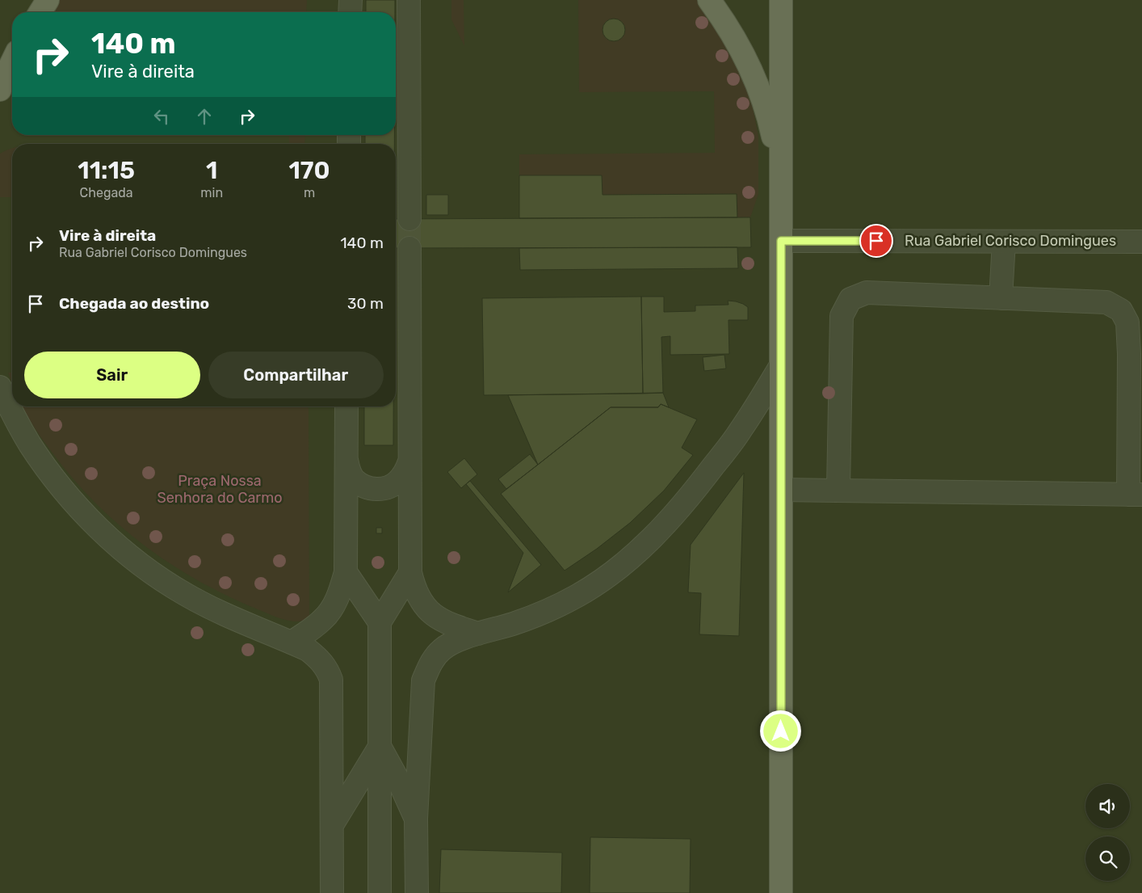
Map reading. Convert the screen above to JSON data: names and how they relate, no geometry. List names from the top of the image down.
{
  "streets": {
    "street": ["Rua Gabriel Corisco Domingues"]
  },
  "parks": ["Praça Nossa Senhora do Carmo"],
  "page": {
    "turn": ["140 m", "Vire à direita"],
    "eta": [
      "11:15",
      "Chegada",
      "1",
      "min",
      "170",
      "m"
    ],
    "list": [
      {
        "name": "Vire à direita",
        "note": "Rua Gabriel Corisco Domingues",
        "value": "140 m"
      },
      {
        "name": "Chegada ao destino",
        "value": "30 m"
      }
    ],
    "buttons": ["Sair", "Compartilhar"]
  }
}
